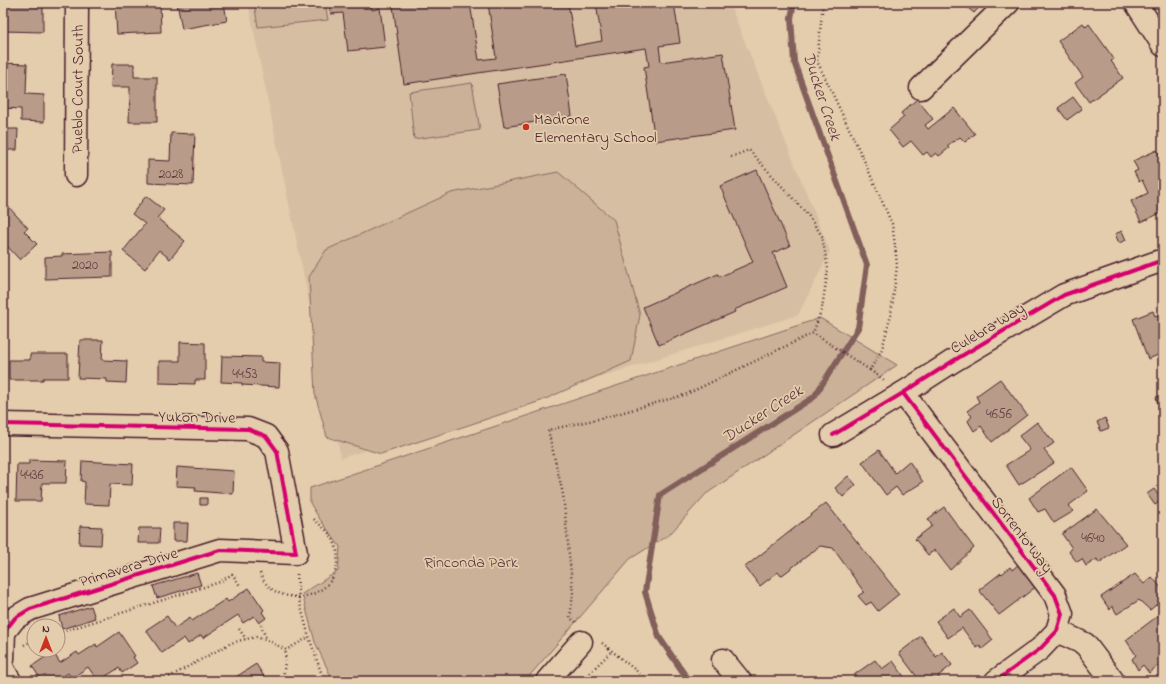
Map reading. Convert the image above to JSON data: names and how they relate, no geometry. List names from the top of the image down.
{
  "streets": {
    "street": [
      "Pueblo Court South",
      "Culebra Way",
      "Yukon Drive",
      "Sorrento Way",
      "Primavera Drive"
    ]
  },
  "crossings": [
    ["Culebra Way", "Sorrento Way"],
    ["Yukon Drive", "Primavera Drive"]
  ],
  "water": ["Ducker Creek"],
  "parks": ["Rinconda Park"],
  "places": ["Madrone Elementary School"],
  "house_numbers": [
    "2028",
    "2020",
    "4453",
    "4656",
    "4436",
    "4640"
  ],
  "north": "top"
}
